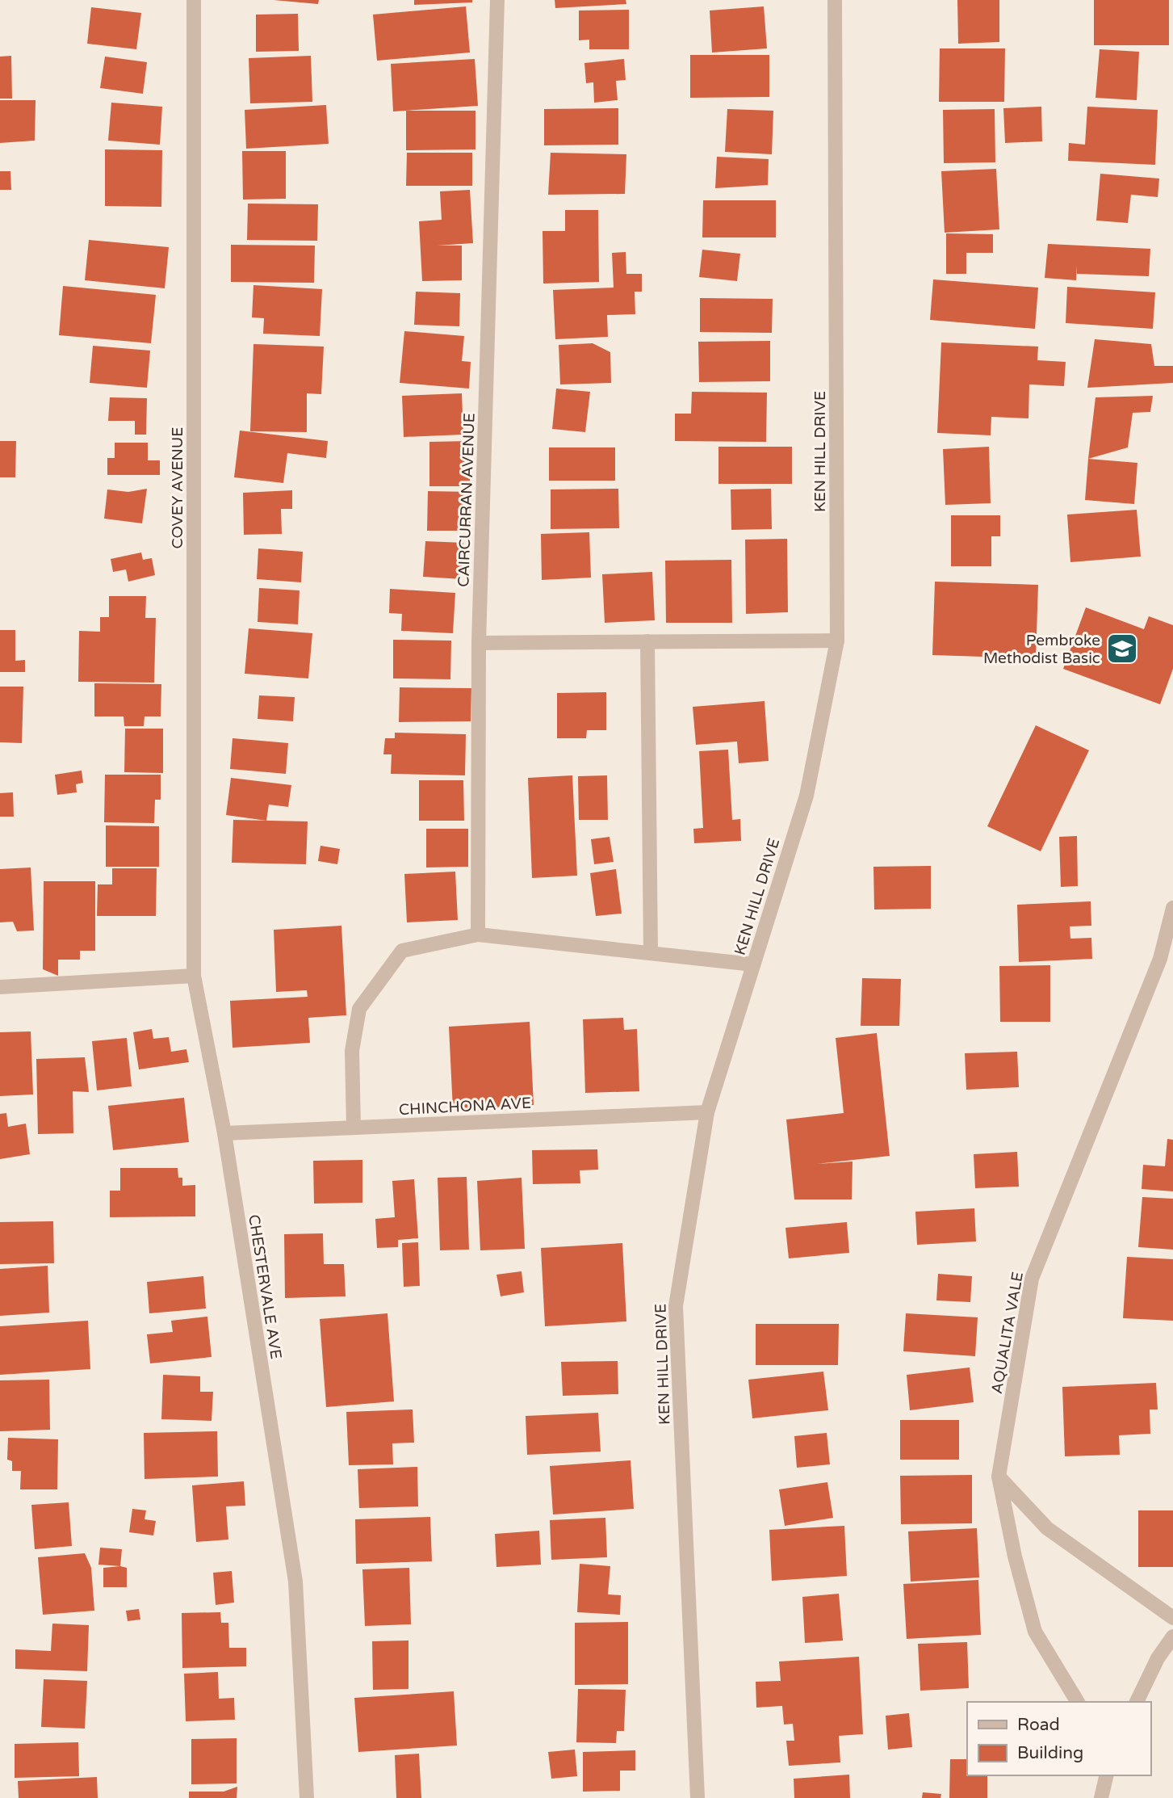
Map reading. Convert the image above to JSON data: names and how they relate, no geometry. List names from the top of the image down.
{
  "streets": {
    "street": [
      "KEN HILL DRIVE",
      "COVEY AVENUE",
      "CAIRCURRAN AVENUE",
      "CHINCHONA AVE",
      "CHESTERVALE AVE",
      "AQUALITA VALE"
    ]
  },
  "crossings": [
    ["KEN HILL DRIVE", "CHINCHONA AVE"],
    ["COVEY AVENUE", "CHESTERVALE AVE"],
    ["CHINCHONA AVE", "CHESTERVALE AVE"]
  ],
  "places": {
    "school or university": ["Pembroke Methodist Basic"]
  },
  "legend": ["Road", "Building"]
}
